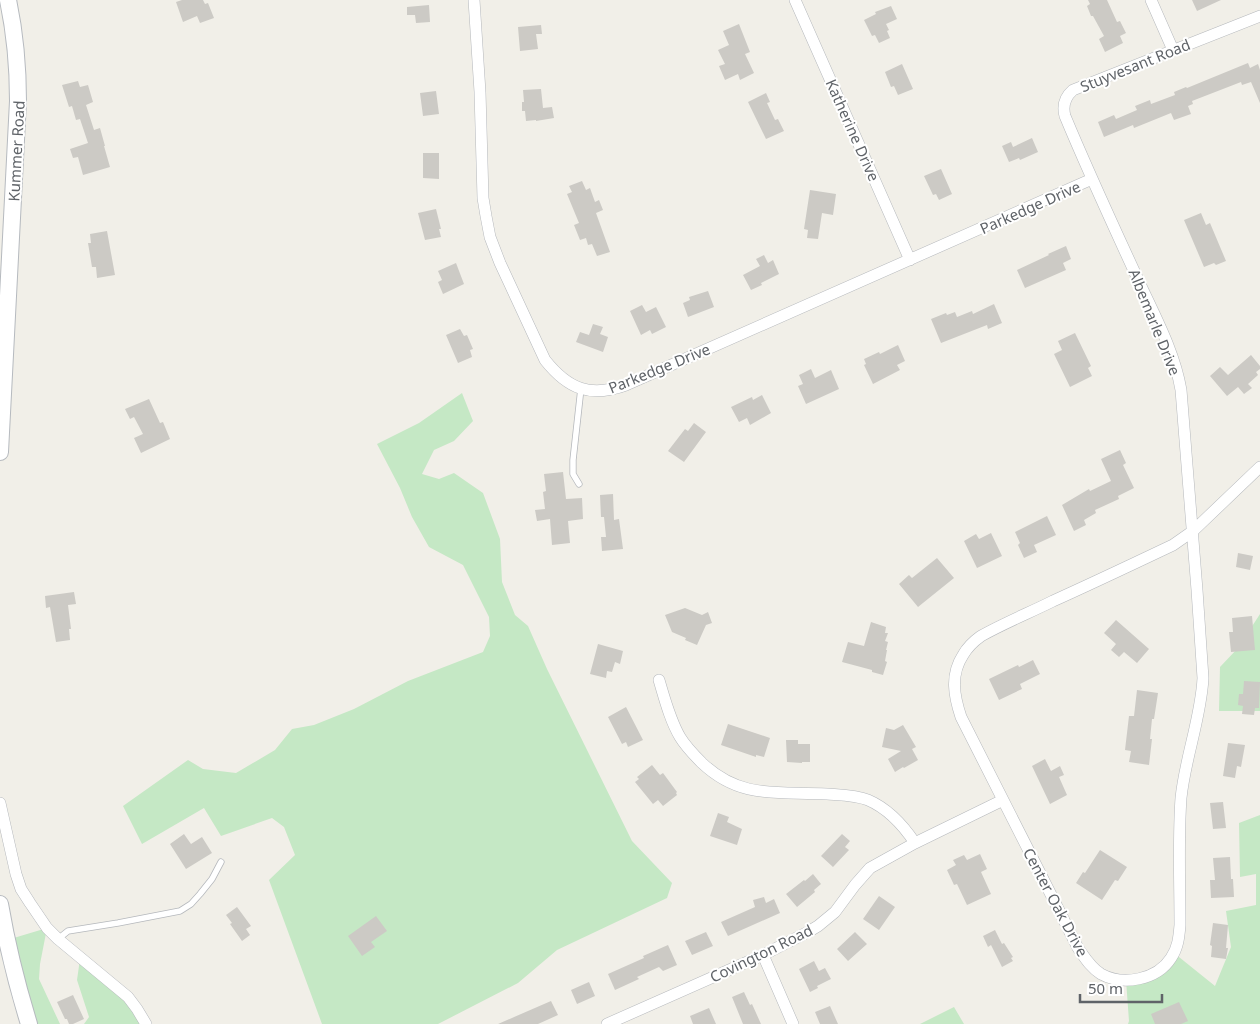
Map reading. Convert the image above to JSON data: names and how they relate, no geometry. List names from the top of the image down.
{
  "streets": {
    "street": [
      "Stuyvesant Road",
      "Katherine Drive",
      "Kummer Road",
      "Parkedge Drive",
      "Albemarle Drive",
      "Center Oak Drive",
      "Covington Road"
    ]
  },
  "crossings": [
    ["Stuyvesant Road", "Parkedge Drive"],
    ["Stuyvesant Road", "Albemarle Drive"],
    ["Katherine Drive", "Parkedge Drive"],
    ["Parkedge Drive", "Albemarle Drive"],
    ["Albemarle Drive", "Center Oak Drive"],
    ["Center Oak Drive", "Covington Road"]
  ],
  "scale_bar": "50 m"
}
